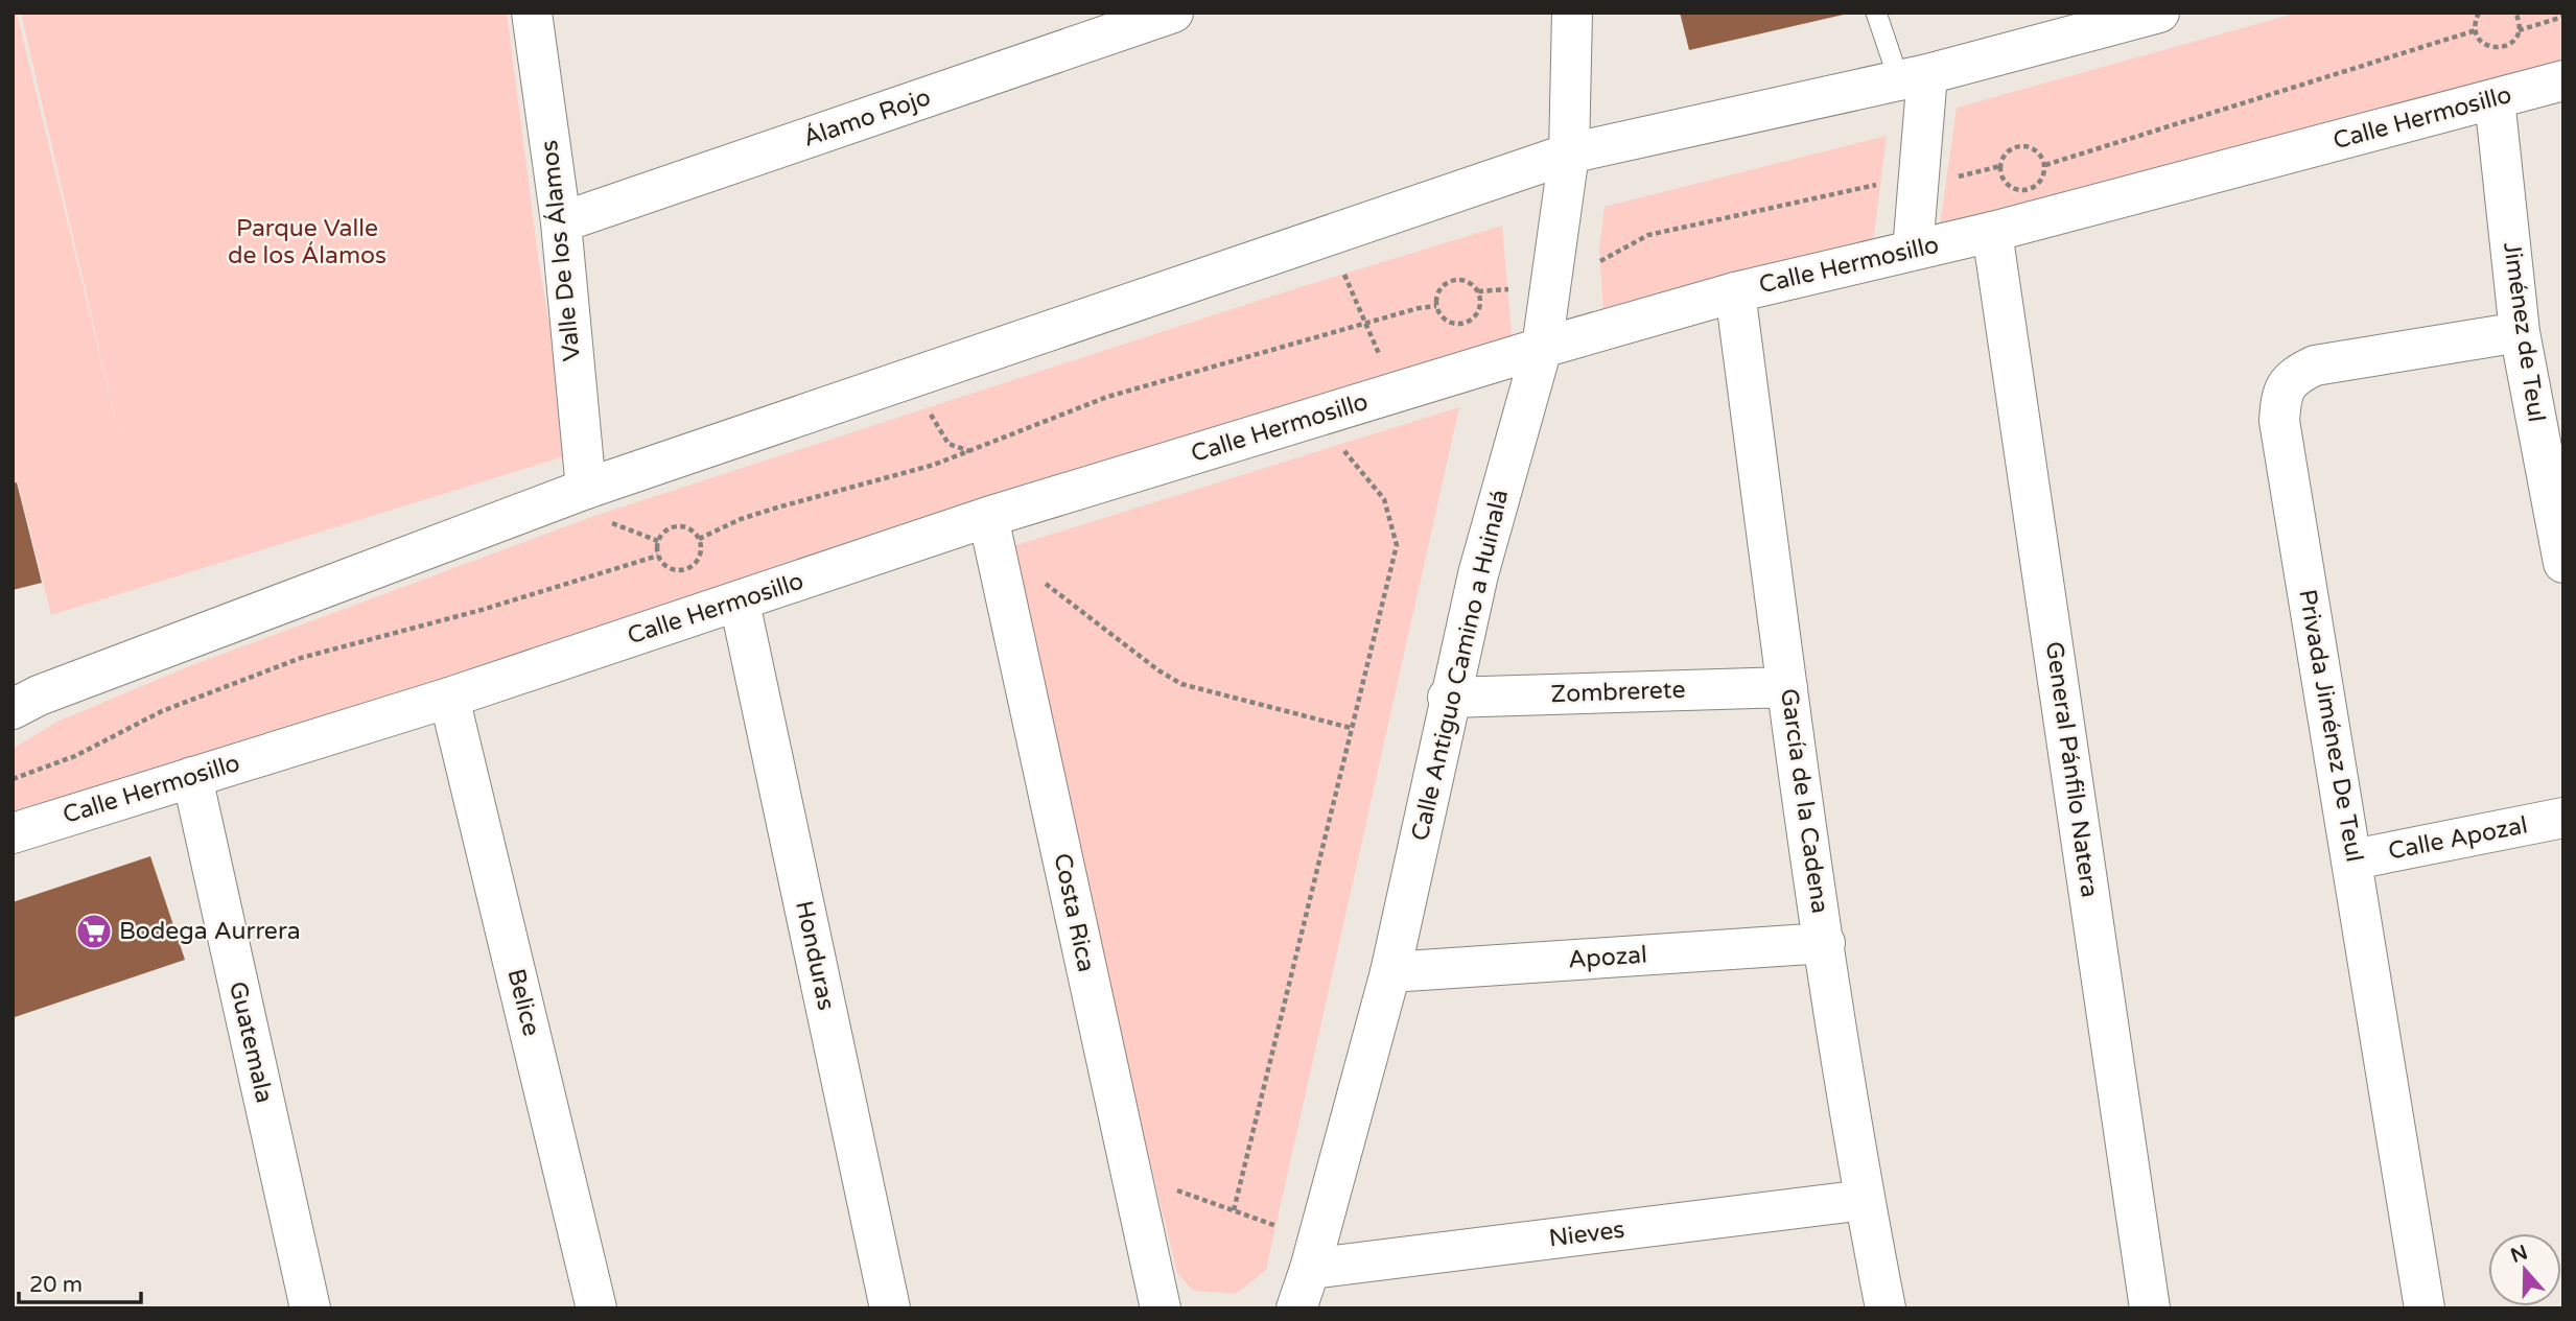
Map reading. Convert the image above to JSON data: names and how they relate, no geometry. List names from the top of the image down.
{
  "streets": {
    "street": [
      "Álamo Rojo",
      "Calle Hermosillo",
      "Valle De los Álamos",
      "Jiménez de Teul",
      "Calle Antiguo Camino a Huinalá",
      "Zombrerete",
      "Privada Jiménez De Teul",
      "General Pánfilo Natera",
      "García de la Cadena",
      "Calle Apozal",
      "Costa Rica",
      "Honduras",
      "Apozal",
      "Belice",
      "Guatemala",
      "Nieves"
    ]
  },
  "crossings": [
    ["Álamo Rojo", "Valle De los Álamos"],
    ["Calle Hermosillo", "Jiménez de Teul"],
    ["Calle Hermosillo", "Calle Antiguo Camino a Huinalá"],
    ["Calle Hermosillo", "General Pánfilo Natera"],
    ["Calle Hermosillo", "García de la Cadena"],
    ["Calle Hermosillo", "Costa Rica"],
    ["Calle Hermosillo", "Honduras"],
    ["Calle Hermosillo", "Belice"],
    ["Calle Hermosillo", "Guatemala"],
    ["Jiménez de Teul", "Privada Jiménez De Teul"],
    ["Calle Antiguo Camino a Huinalá", "Zombrerete"],
    ["Calle Antiguo Camino a Huinalá", "Apozal"],
    ["Calle Antiguo Camino a Huinalá", "Nieves"],
    ["Zombrerete", "García de la Cadena"],
    ["Privada Jiménez De Teul", "Calle Apozal"],
    ["García de la Cadena", "Apozal"],
    ["García de la Cadena", "Nieves"]
  ],
  "parks": ["Parque Valle de los Álamos"],
  "places": {
    "supermarket": ["Bodega Aurrera"]
  },
  "scale_bar": "20 m",
  "north": "top"
}
